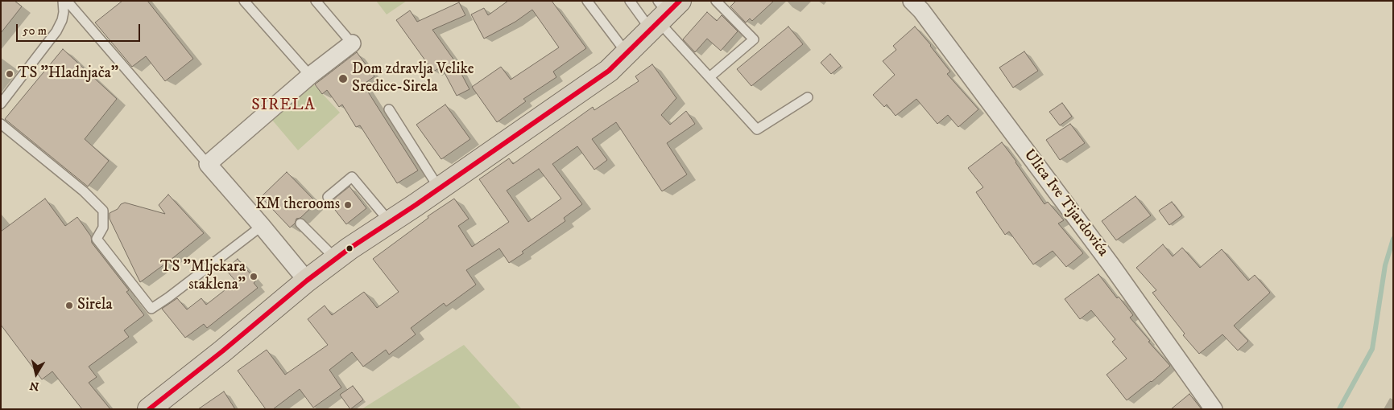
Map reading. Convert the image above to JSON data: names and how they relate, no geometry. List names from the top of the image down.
{
  "streets": {
    "street": ["Ulica Ive Tijardovića"]
  },
  "districts": ["SIRELA"],
  "places": [
    "TS \"Hladnjača\"",
    "Dom zdravlja Velike Sredice-Sirela",
    "KM therooms",
    "TS \"Mljekara staklena\"",
    "Sirela"
  ],
  "scale_bar": "50 m",
  "north": "bottom"
}
